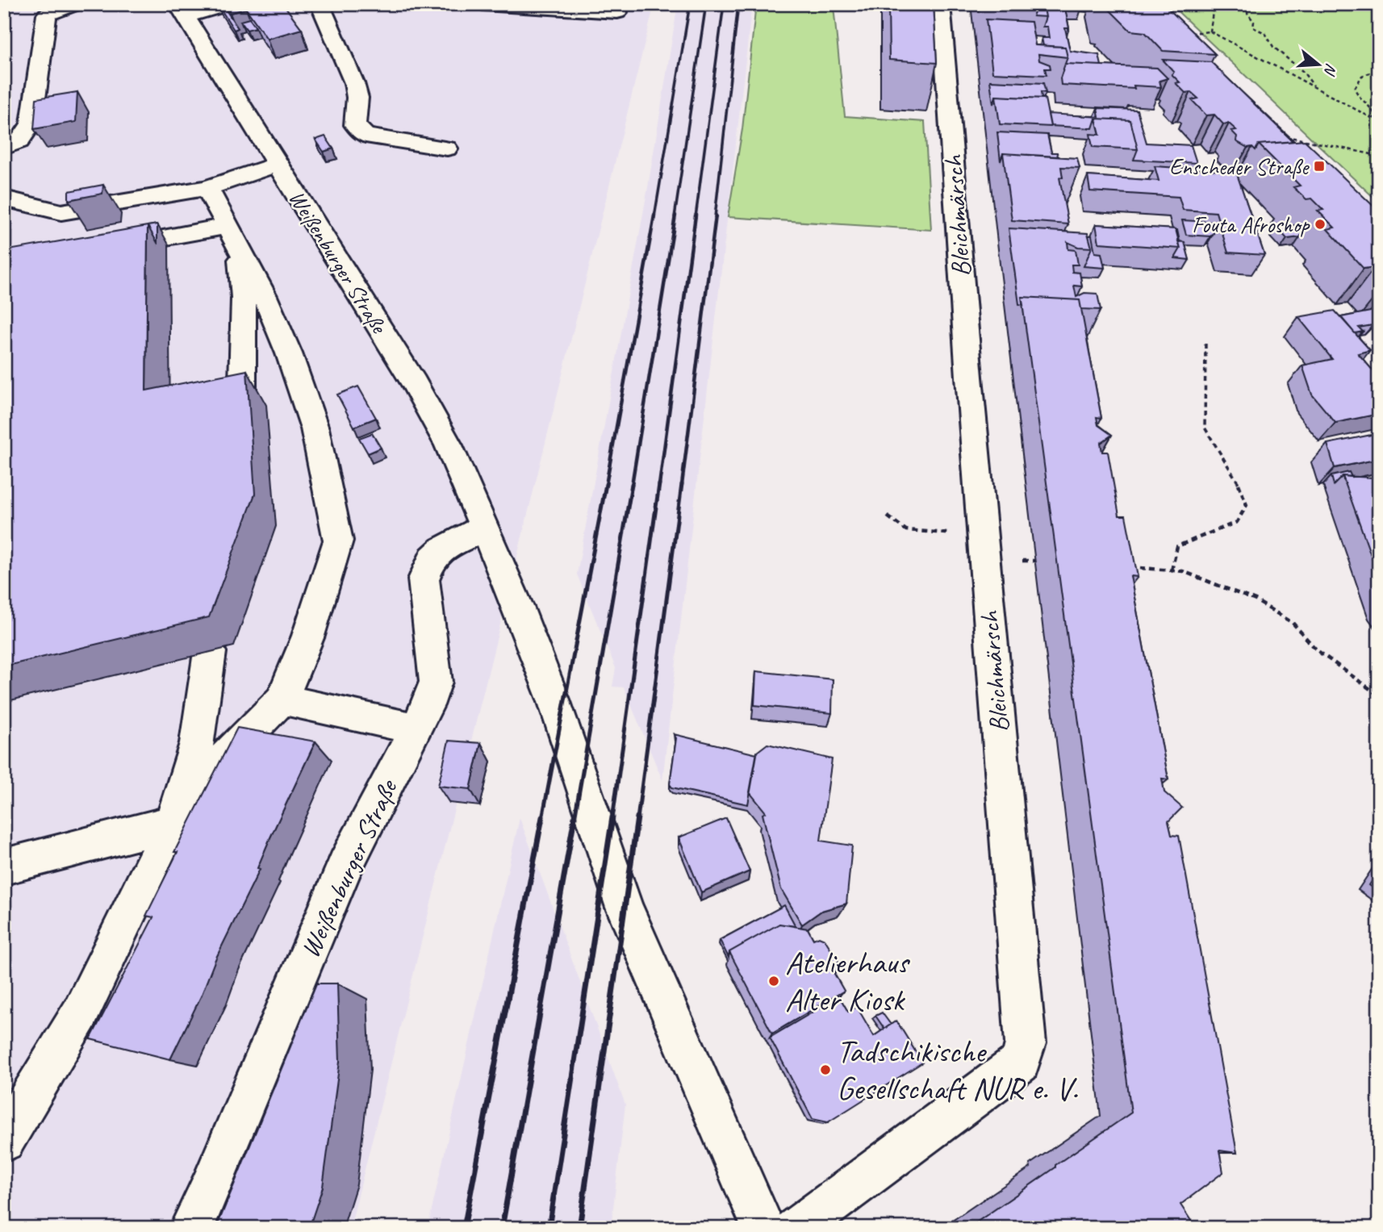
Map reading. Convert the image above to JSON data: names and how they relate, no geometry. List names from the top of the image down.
{
  "streets": {
    "street": ["Bleichmärsch", "Weißenburger Straße"]
  },
  "places": {
    "transit": ["Enscheder Straße"],
    "other": ["Fouta Afroshop", "Atelierhaus Alter Kiosk", "Tadschikische Gesellschaft NUR e. V."]
  },
  "north": "right"
}
